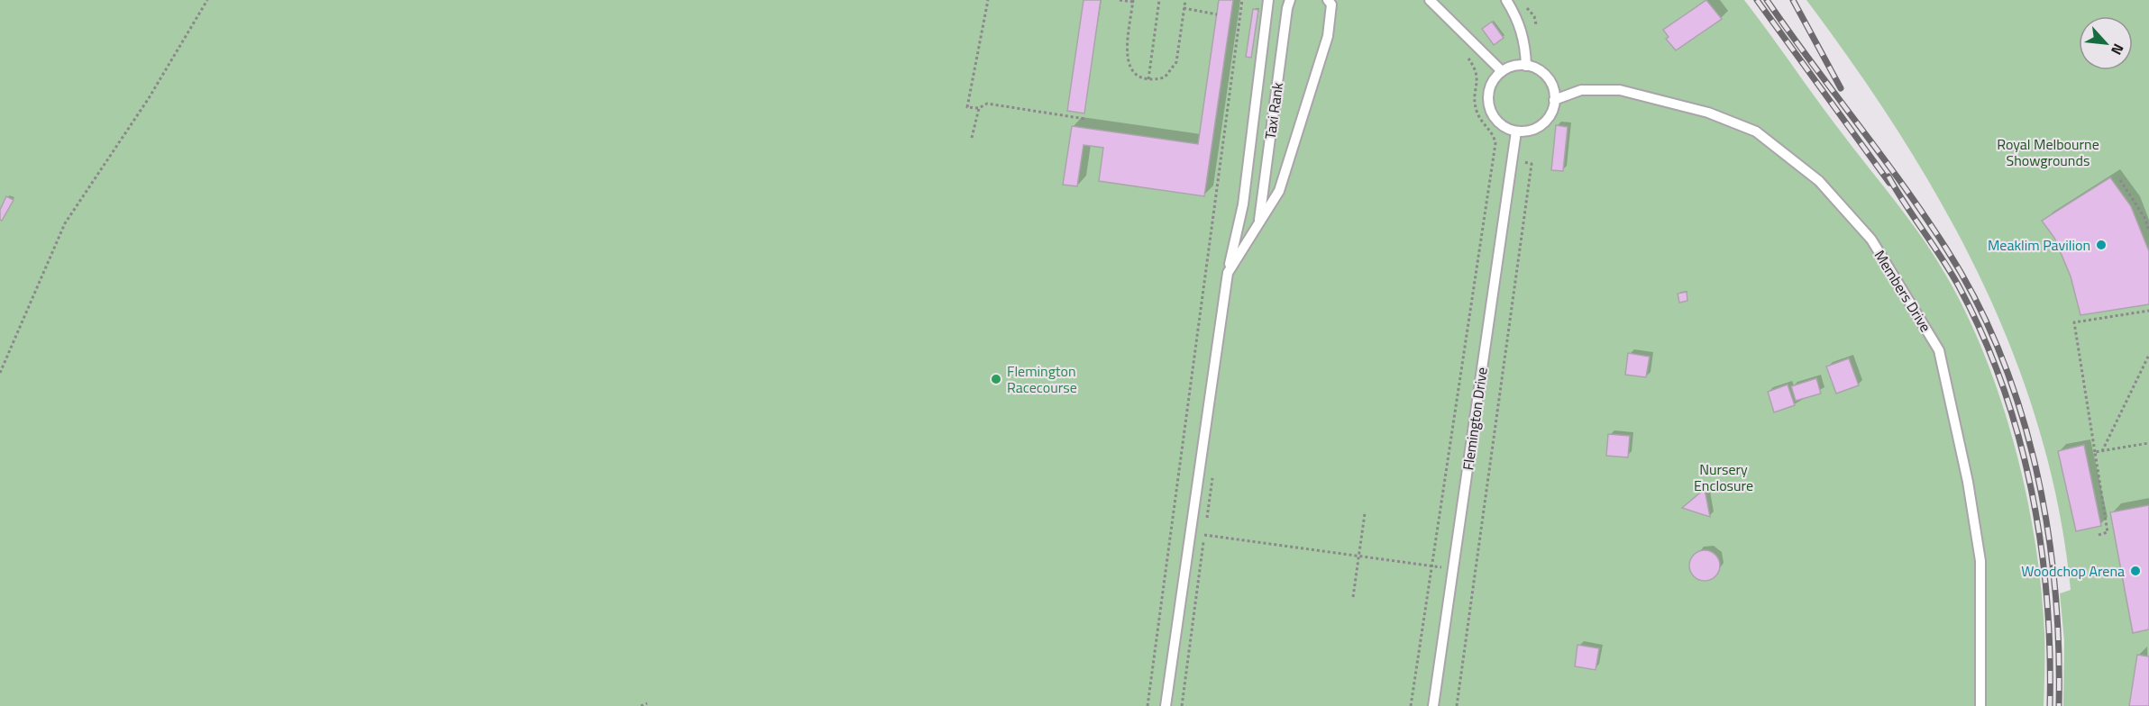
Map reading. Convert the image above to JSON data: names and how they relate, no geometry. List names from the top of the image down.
{
  "streets": {
    "lane": ["Taxi Rank", "Members Drive", "Flemington Drive"]
  },
  "crossings": [
    ["Members Drive", "Flemington Drive"]
  ],
  "parks": ["Royal Melbourne Showgrounds", "Nursery Enclosure"],
  "places": ["Meaklim Pavilion", "Flemington Racecourse", "Woodchop Arena"],
  "north": "bottom right"
}
